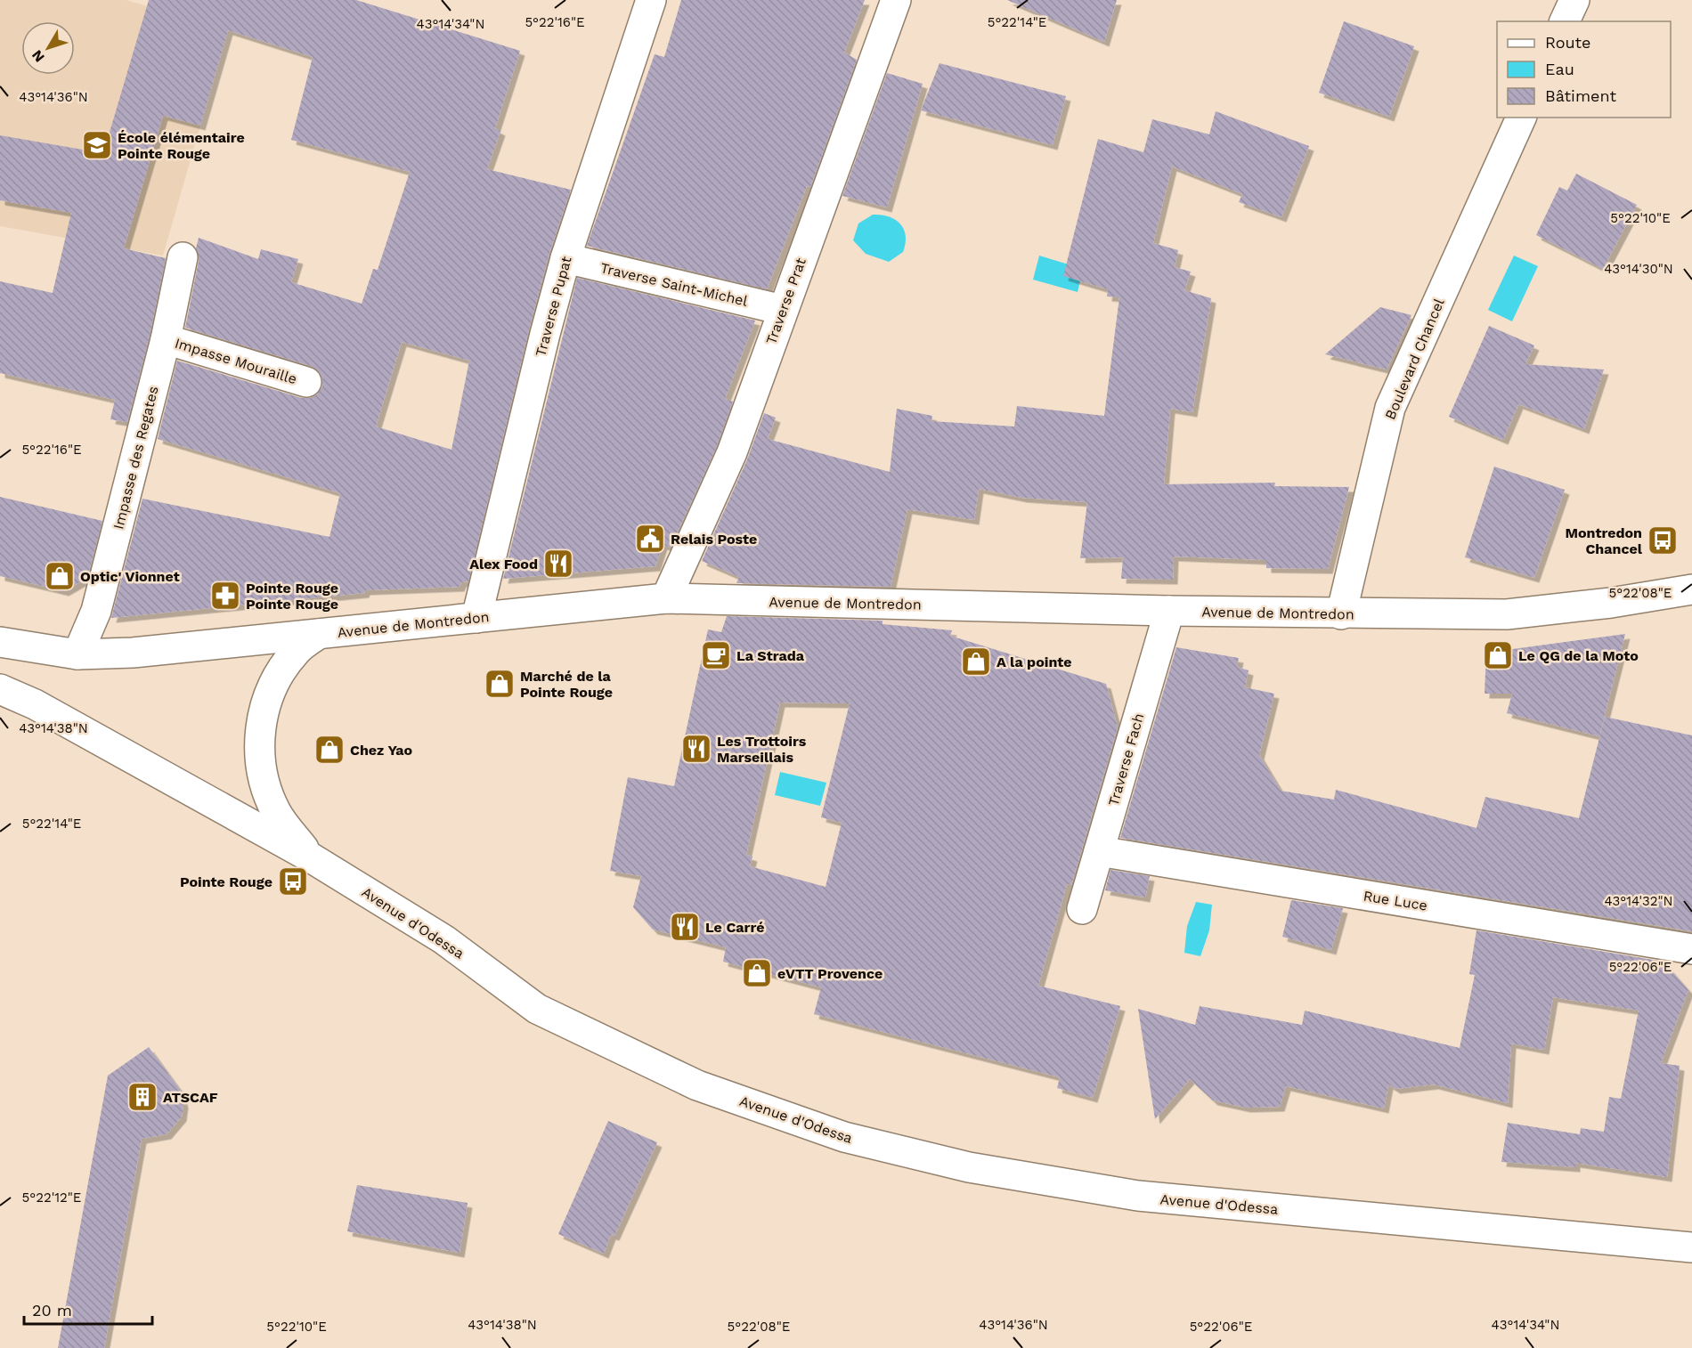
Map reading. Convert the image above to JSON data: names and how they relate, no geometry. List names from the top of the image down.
{
  "streets": {
    "street": [
      "Traverse Saint-Michel",
      "Traverse Prat",
      "Traverse Pupat",
      "Boulevard Chancel",
      "Impasse Mouraille",
      "Impasse des Regates",
      "Avenue de Montredon",
      "Traverse Fach",
      "Rue Luce",
      "Avenue d'Odessa"
    ]
  },
  "crossings": [
    ["Traverse Saint-Michel", "Traverse Prat"],
    ["Traverse Saint-Michel", "Traverse Pupat"],
    ["Traverse Prat", "Avenue de Montredon"],
    ["Traverse Pupat", "Avenue de Montredon"],
    ["Boulevard Chancel", "Avenue de Montredon"],
    ["Impasse Mouraille", "Impasse des Regates"],
    ["Impasse des Regates", "Avenue de Montredon"],
    ["Avenue de Montredon", "Traverse Fach"],
    ["Traverse Fach", "Rue Luce"]
  ],
  "places": {
    "school or university": ["École élémentaire Pointe Rouge"],
    "public building": ["Relais Poste"],
    "bus stop": ["Montredon Chancel", "Pointe Rouge"],
    "restaurant": ["Alex Food", "Les Trottoirs Marseillais", "Le Carré"],
    "shop": [
      "Optic' Vionnet",
      "Le QG de la Moto",
      "A la pointe",
      "Marché de la Pointe Rouge",
      "Chez Yao",
      "eVTT Provence"
    ],
    "pharmacy": ["Pointe Rouge Pointe Rouge"],
    "cafe": ["La Strada"],
    "building": ["ATSCAF"]
  },
  "legend": ["Route", "Eau", "Bâtiment"],
  "scale_bar": "20 m",
  "north": "bottom left",
  "coordinates": [
    "5°22'16\"E",
    "5°22'14\"E",
    "43°14'34\"N",
    "43°14'36\"N",
    "5°22'10\"E",
    "43°14'30\"N",
    "5°22'08\"E",
    "43°14'38\"N",
    "43°14'32\"N",
    "5°22'06\"E",
    "5°22'12\"E"
  ]
}
